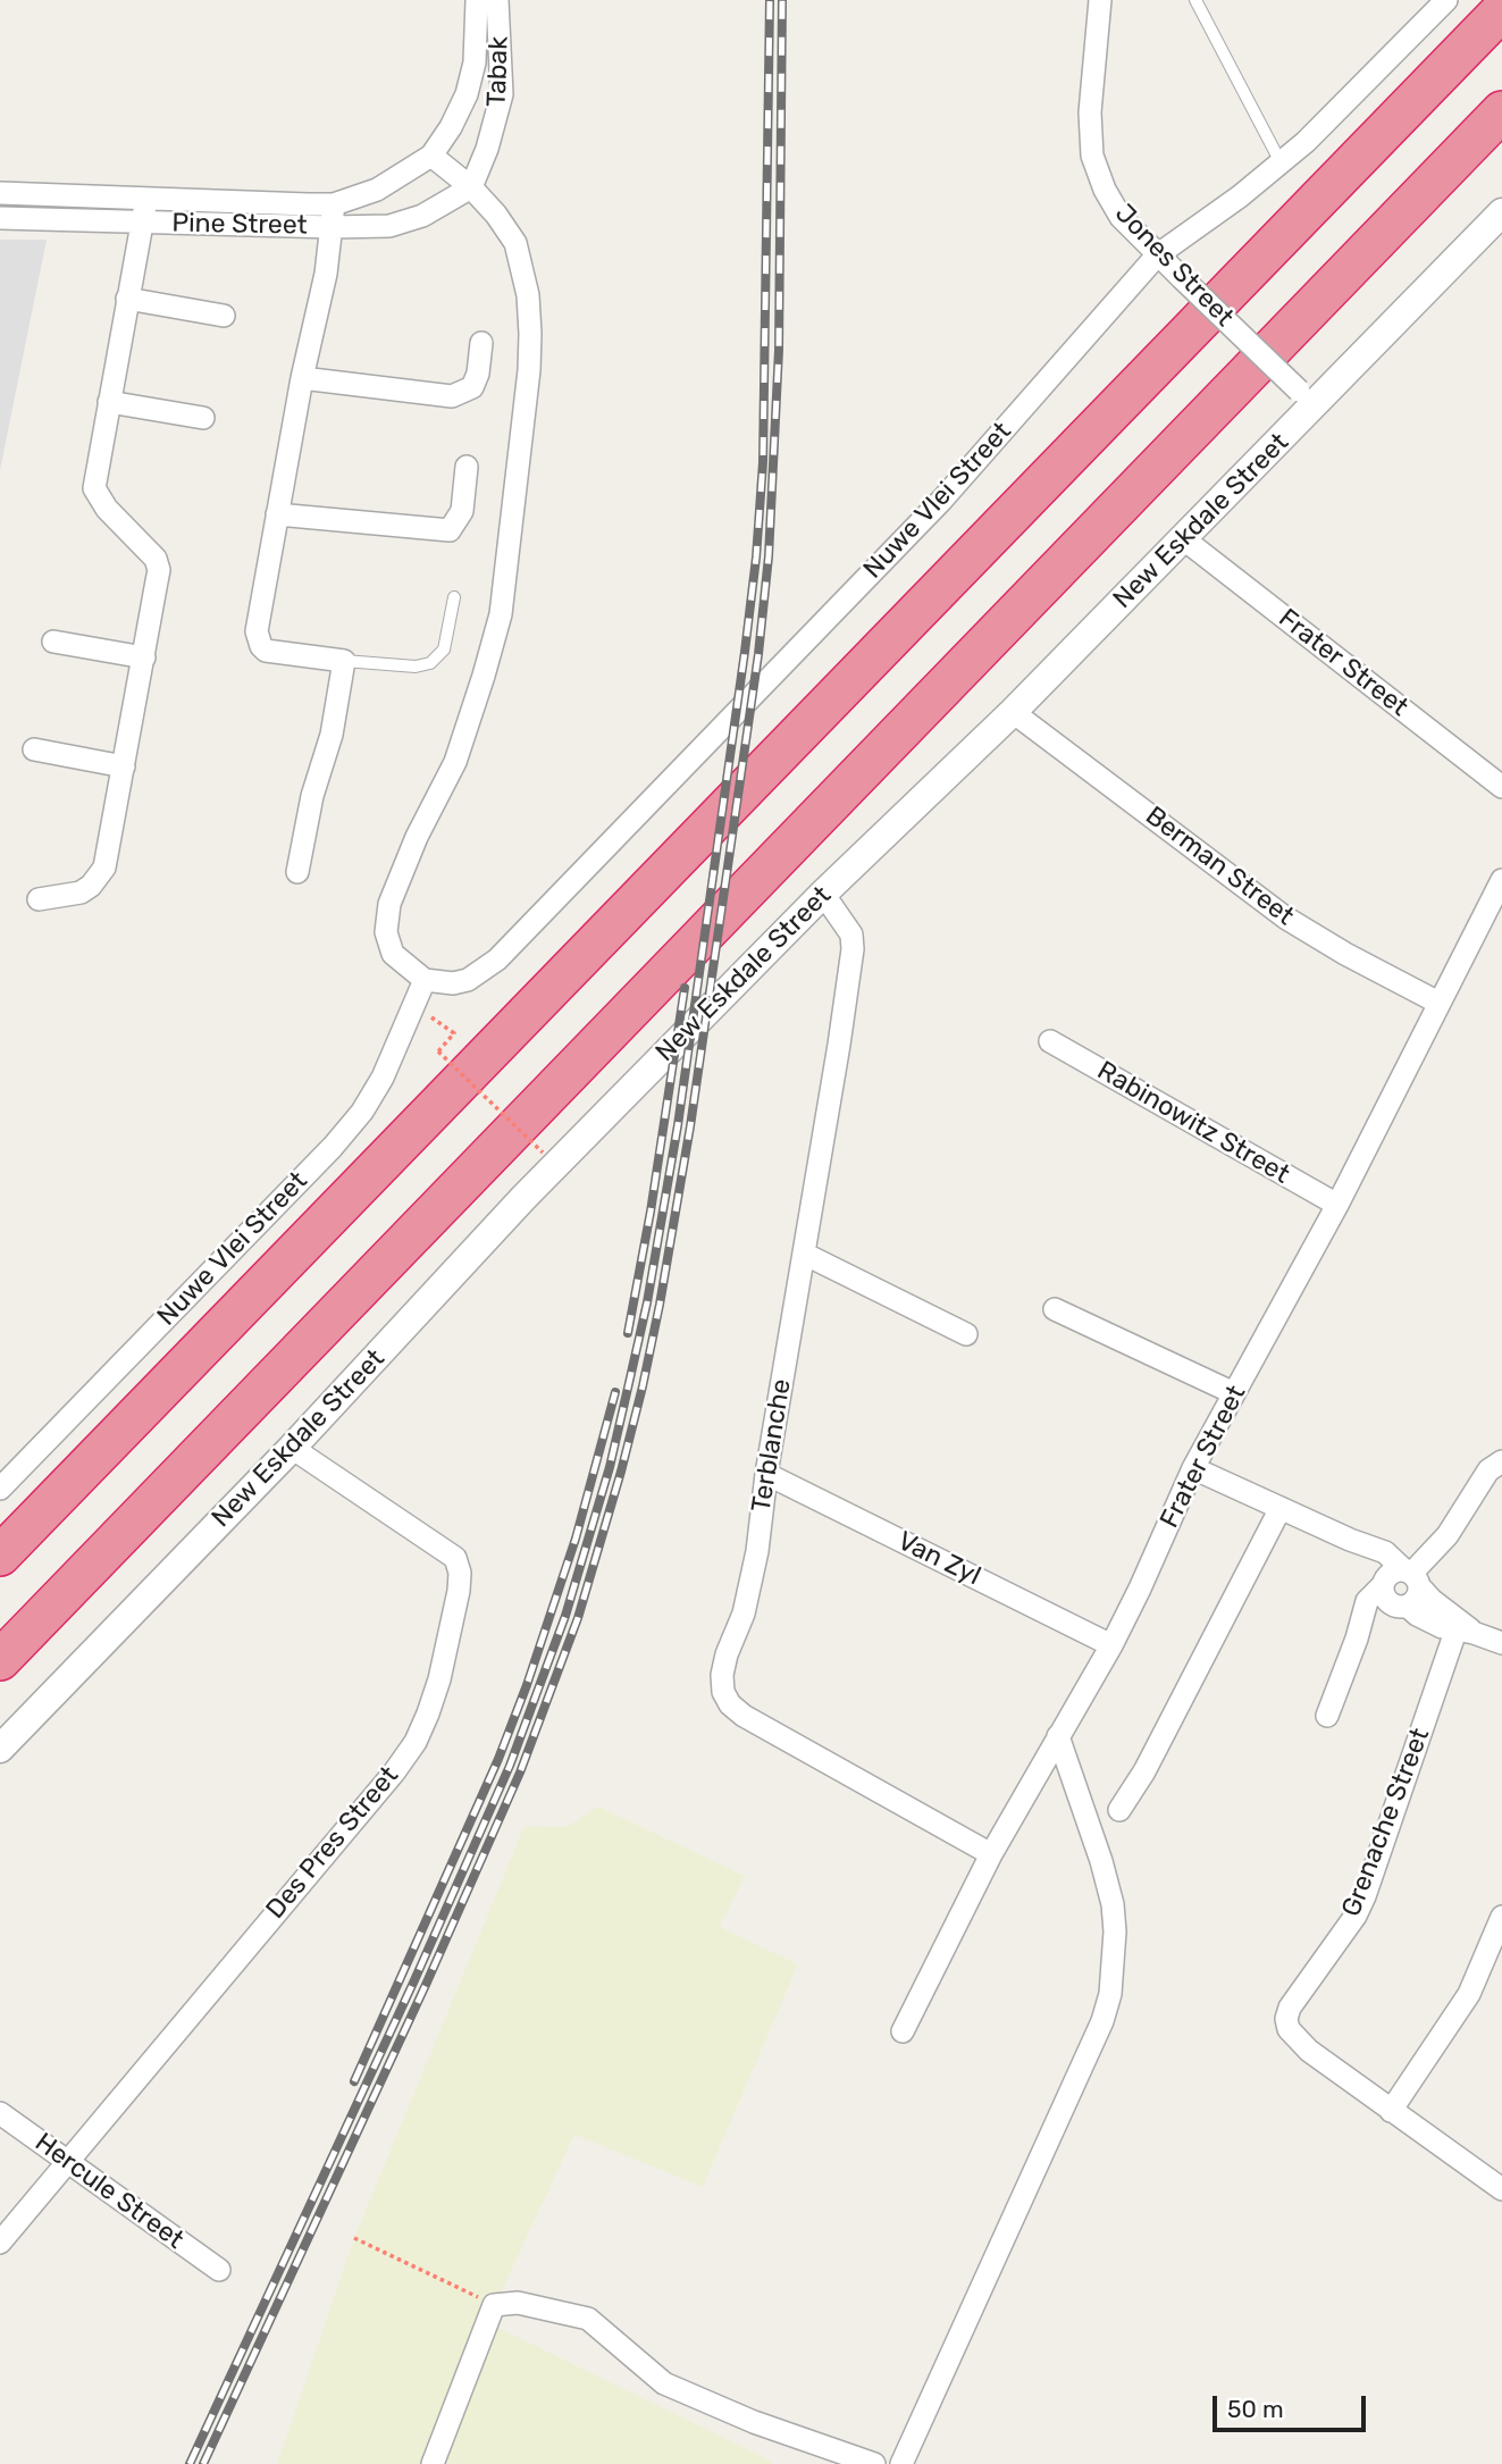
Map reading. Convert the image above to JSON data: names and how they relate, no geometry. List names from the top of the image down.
{
  "streets": {
    "street": [
      "Tabak",
      "Pine Street",
      "Jones Street",
      "Nuwe Vlei Street",
      "New Eskdale Street",
      "Frater Street",
      "Berman Street",
      "Rabinowitz Street",
      "Terblanche",
      "Van Zyl",
      "Grenache Street",
      "Des Pres Street",
      "Hercule Street"
    ]
  },
  "crossings": [
    ["Tabak", "Pine Street"],
    ["Jones Street", "Nuwe Vlei Street"],
    ["Jones Street", "New Eskdale Street"],
    ["New Eskdale Street", "Frater Street"],
    ["New Eskdale Street", "Berman Street"],
    ["New Eskdale Street", "Terblanche"],
    ["New Eskdale Street", "Des Pres Street"],
    ["Frater Street", "Berman Street"],
    ["Frater Street", "Rabinowitz Street"],
    ["Frater Street", "Terblanche"],
    ["Frater Street", "Van Zyl"],
    ["Terblanche", "Van Zyl"],
    ["Des Pres Street", "Hercule Street"]
  ],
  "scale_bar": "50 m"
}
